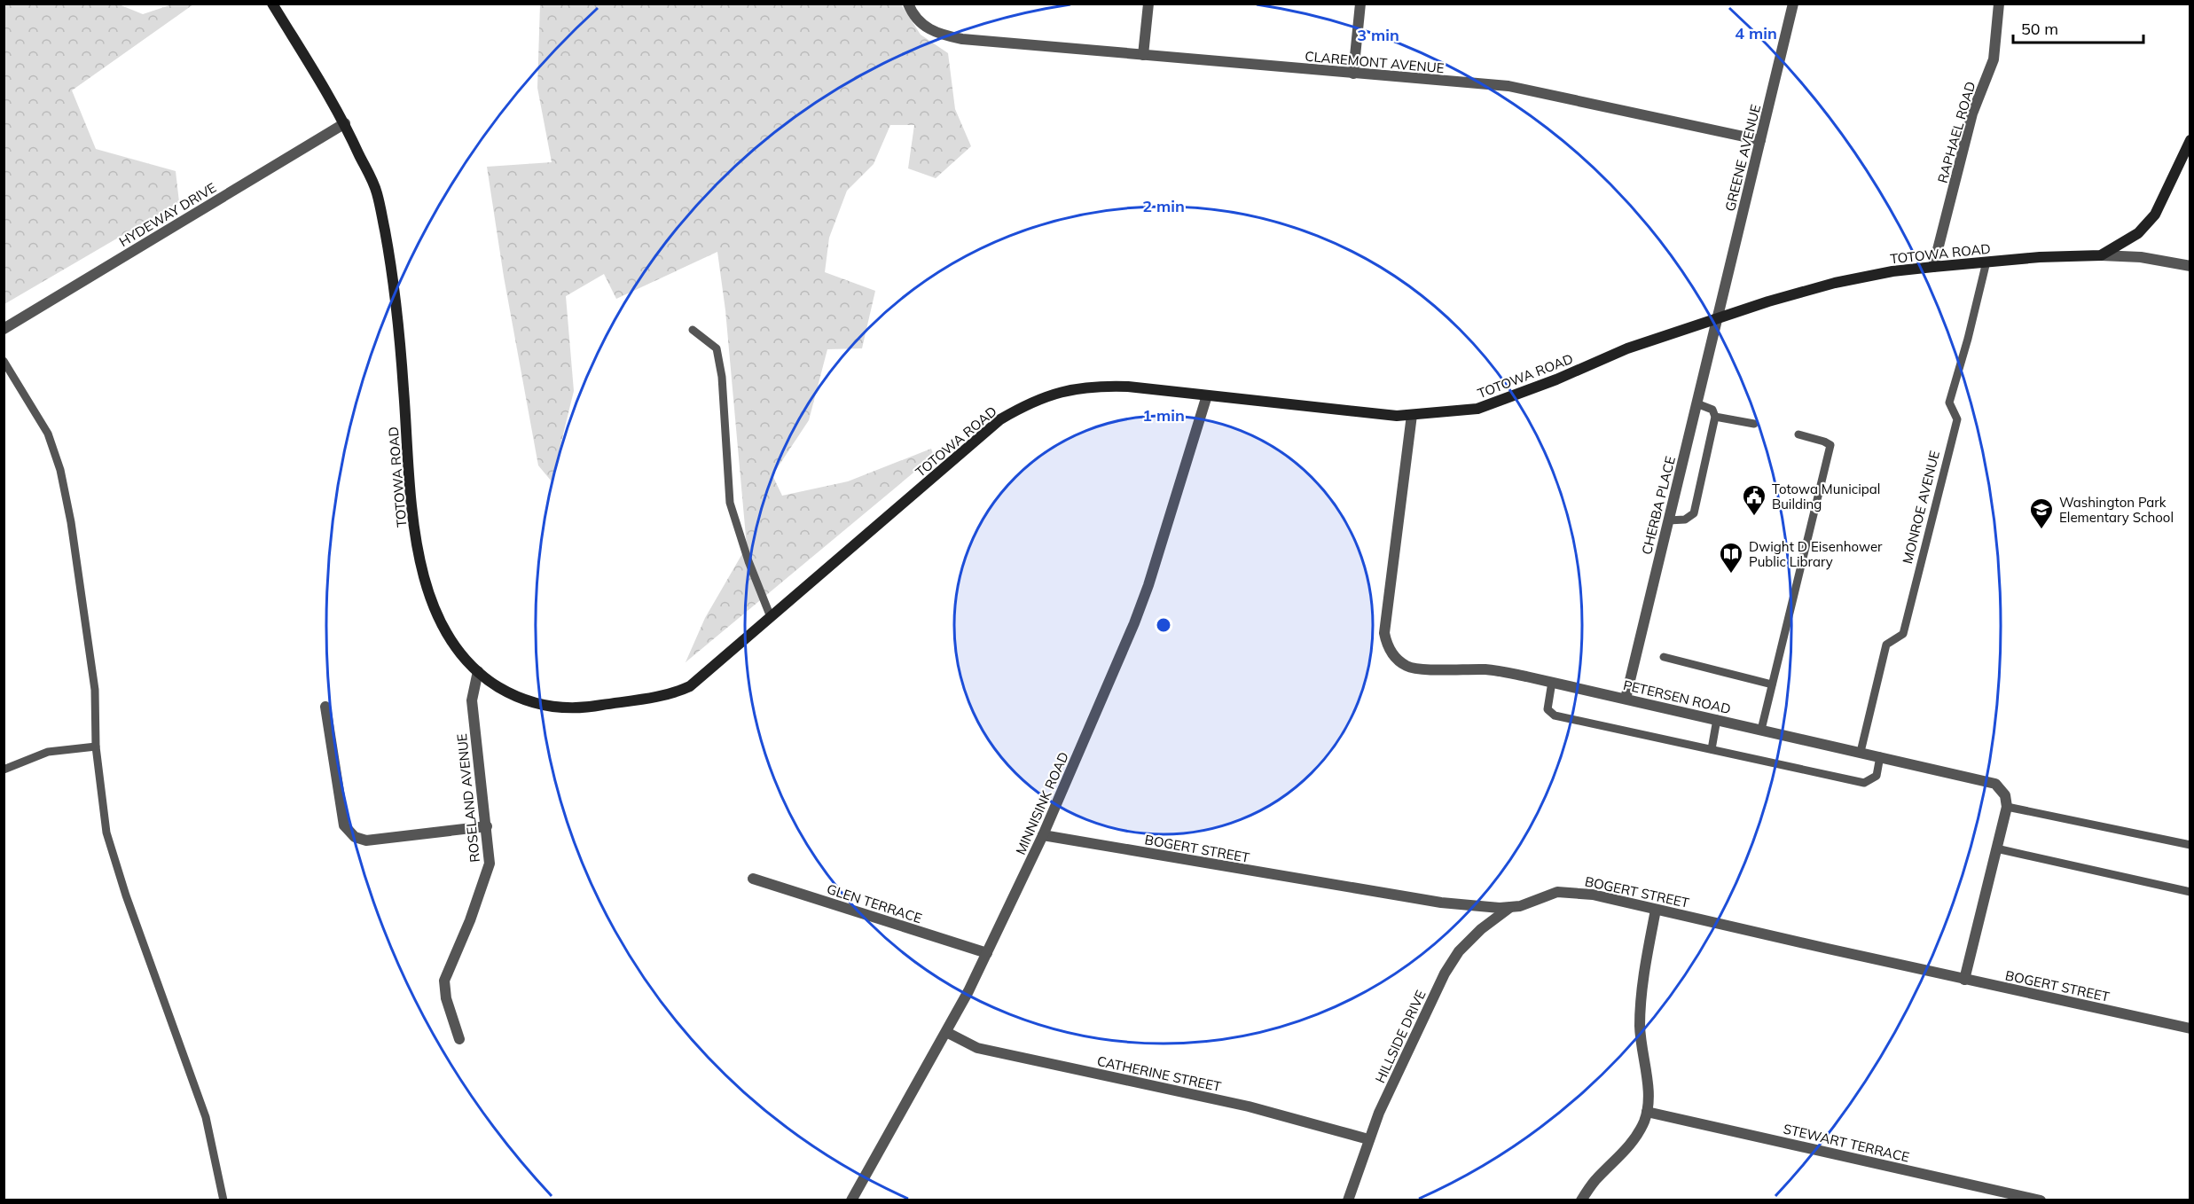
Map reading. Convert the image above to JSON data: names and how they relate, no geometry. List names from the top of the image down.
{
  "streets": {
    "main road": ["TOTOWA ROAD"],
    "street": [
      "CLAREMONT AVENUE",
      "RAPHAEL ROAD",
      "GREENE AVENUE",
      "HYDEWAY DRIVE",
      "CHERBA PLACE",
      "PETERSEN ROAD",
      "ROSELAND AVENUE",
      "MINNISINK ROAD",
      "BOGERT STREET",
      "GLEN TERRACE",
      "HILLSIDE DRIVE",
      "CATHERINE STREET",
      "STEWART TERRACE"
    ],
    "lane": ["MONROE AVENUE"]
  },
  "crossings": [
    ["CLAREMONT AVENUE", "GREENE AVENUE"],
    ["RAPHAEL ROAD", "TOTOWA ROAD"],
    ["GREENE AVENUE", "TOTOWA ROAD"],
    ["GREENE AVENUE", "CHERBA PLACE"],
    ["HYDEWAY DRIVE", "TOTOWA ROAD"],
    ["TOTOWA ROAD", "CHERBA PLACE"],
    ["TOTOWA ROAD", "MONROE AVENUE"],
    ["TOTOWA ROAD", "PETERSEN ROAD"],
    ["TOTOWA ROAD", "ROSELAND AVENUE"],
    ["TOTOWA ROAD", "MINNISINK ROAD"],
    ["CHERBA PLACE", "PETERSEN ROAD"],
    ["MONROE AVENUE", "PETERSEN ROAD"],
    ["MINNISINK ROAD", "BOGERT STREET"],
    ["MINNISINK ROAD", "GLEN TERRACE"],
    ["MINNISINK ROAD", "CATHERINE STREET"],
    ["BOGERT STREET", "HILLSIDE DRIVE"],
    ["HILLSIDE DRIVE", "CATHERINE STREET"]
  ],
  "places": {
    "public building": ["Totowa Municipal Building"],
    "school or university": ["Washington Park Elementary School"],
    "library": ["Dwight D Eisenhower Public Library"]
  },
  "scale_bar": "50 m",
  "rings": [
    "4 min",
    "3 min",
    "2 min",
    "1 min"
  ]
}
